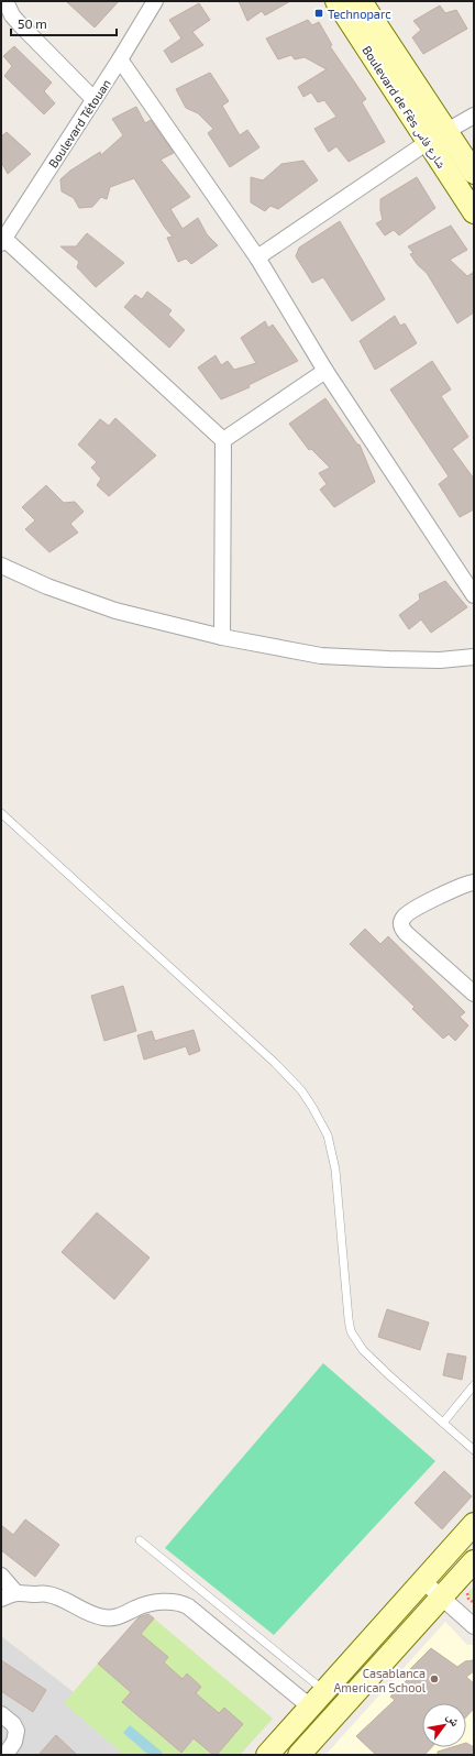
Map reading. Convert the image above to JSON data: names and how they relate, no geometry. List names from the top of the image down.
{
  "streets": {
    "main road": ["Boulevard de Fès شارع فاس"],
    "street": ["Boulevard Tétouan"]
  },
  "places": {
    "transit": ["Technoparc"],
    "other": ["Casablanca American School"]
  },
  "scale_bar": "50 m",
  "north": "top right"
}
